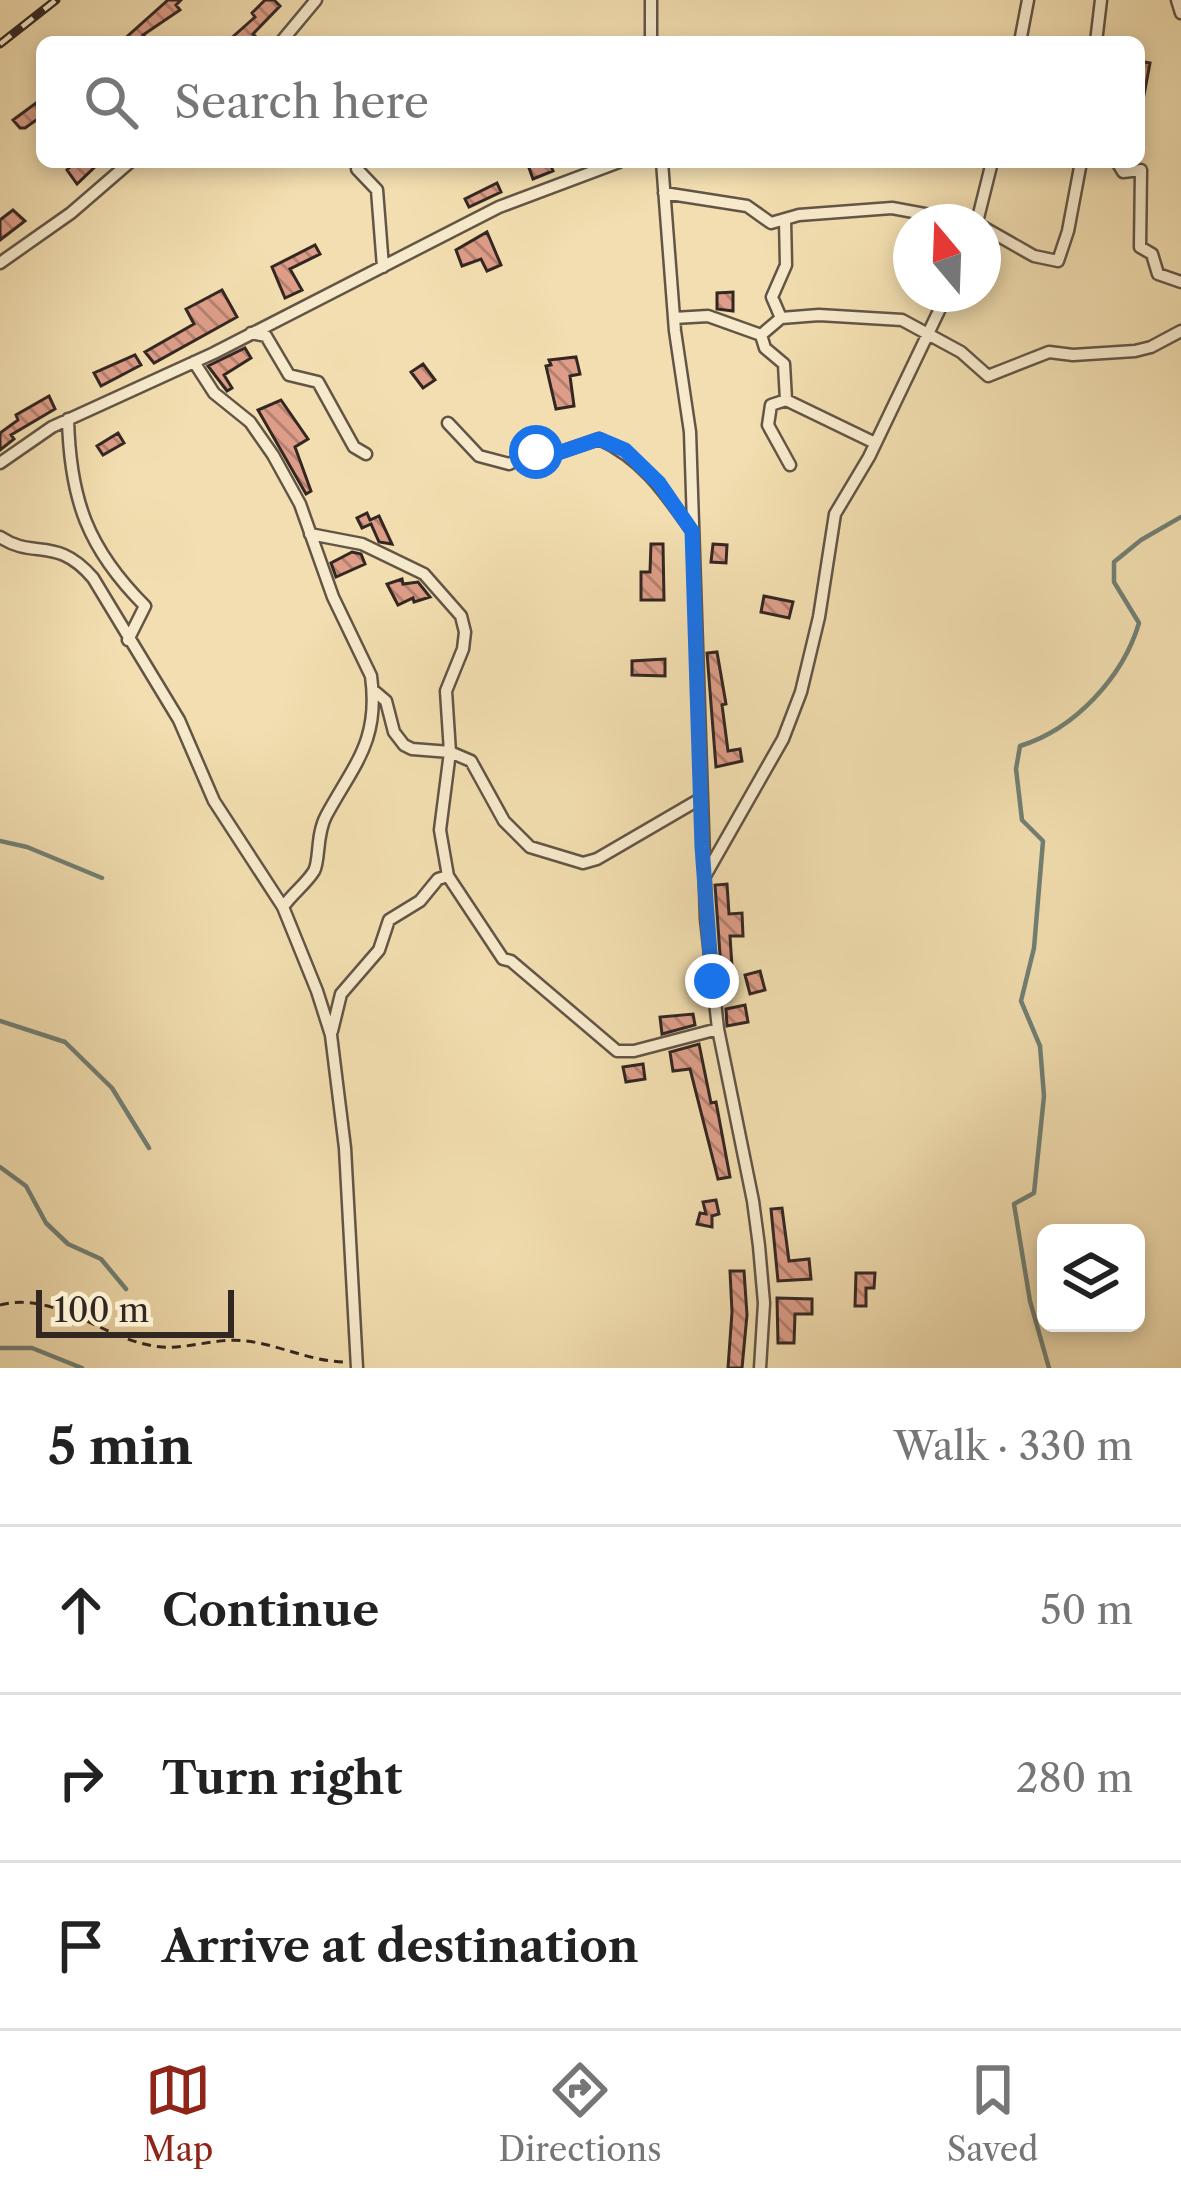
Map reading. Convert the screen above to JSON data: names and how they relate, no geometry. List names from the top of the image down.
{
  "scale_bar": "100 m",
  "north": "top",
  "page": {
    "search": "Search here",
    "scale": "100 m",
    "heading": ["5 min", "Walk · 330 m"],
    "list": [
      ["Continue", "50 m"],
      ["Turn right", "280 m"],
      "Arrive at destination"
    ],
    "nav": ["Map", "Directions", "Saved"]
  }
}
